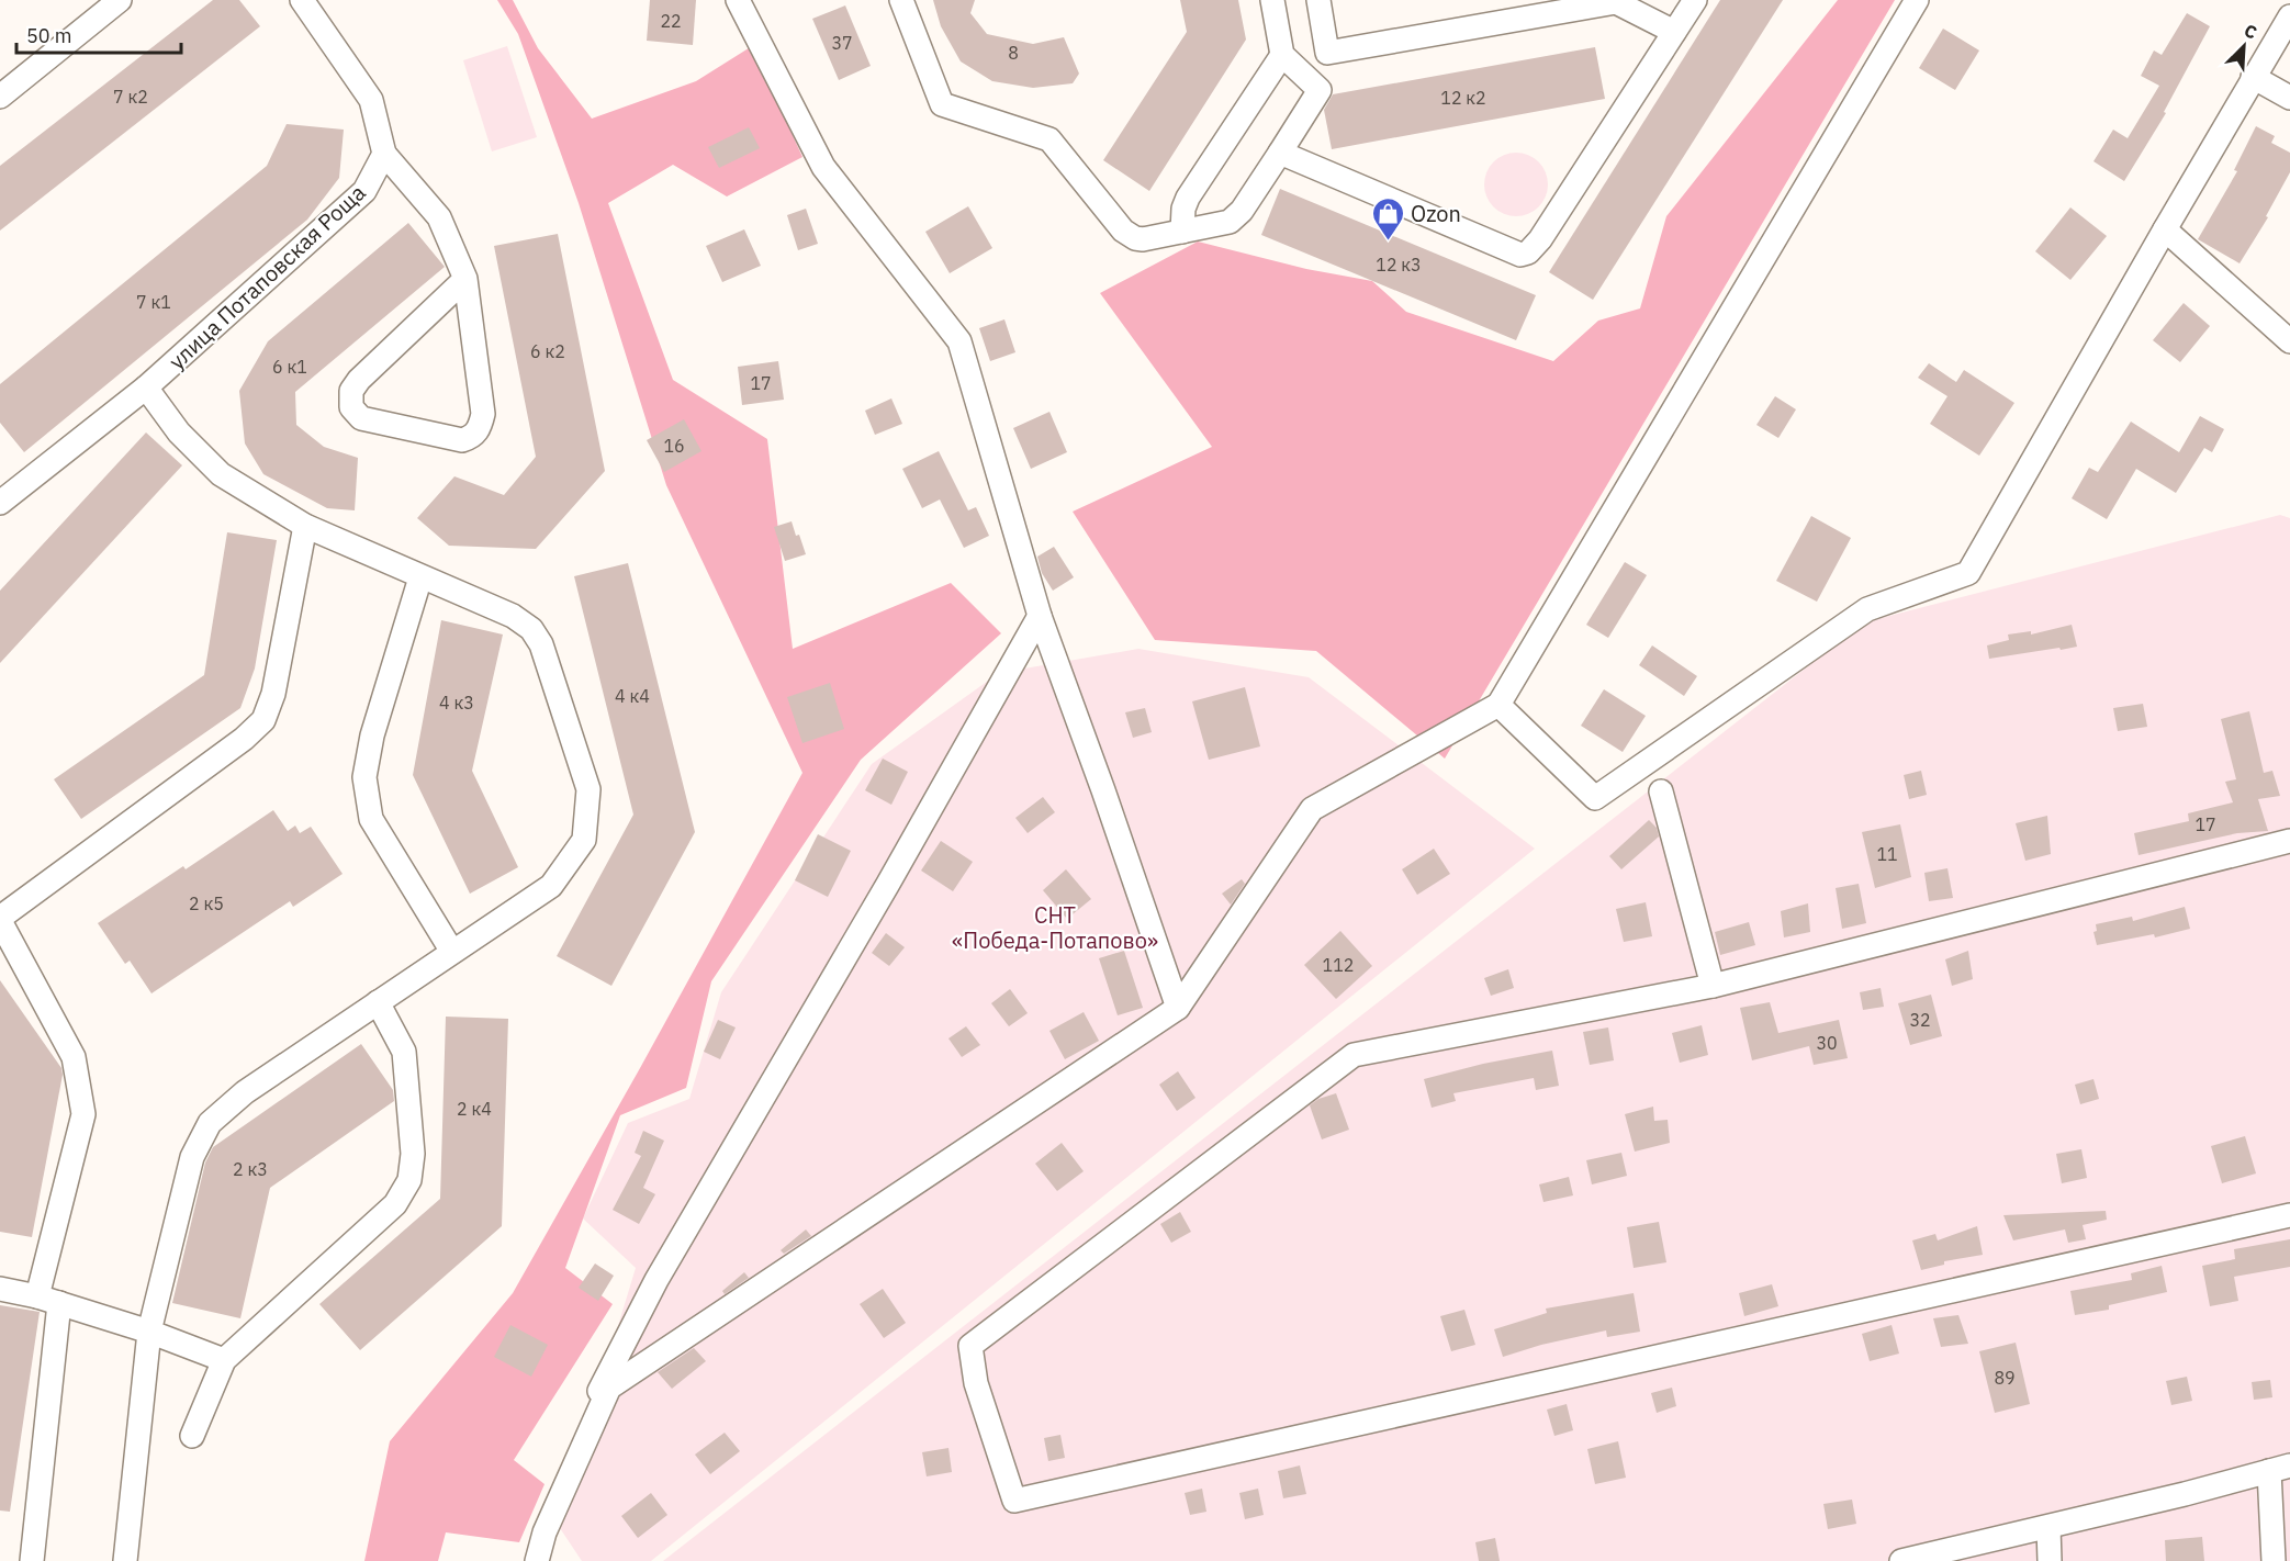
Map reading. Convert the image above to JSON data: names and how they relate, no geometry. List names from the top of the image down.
{
  "streets": {
    "street": ["улица Потаповская Роща"]
  },
  "parks": ["СНТ «Победа-Потапово»"],
  "places": {
    "shop": ["Ozon"]
  },
  "house_numbers": [
    "22",
    "37",
    "8",
    "7 к2",
    "12 к2",
    "12 к3",
    "7 к1",
    "6 к2",
    "6 к1",
    "17",
    "16",
    "4 к4",
    "4 к3",
    "17",
    "11",
    "2 к5",
    "112",
    "32",
    "30",
    "2 к4",
    "2 к3",
    "89"
  ],
  "scale_bar": "50 m",
  "north": "top right"
}
